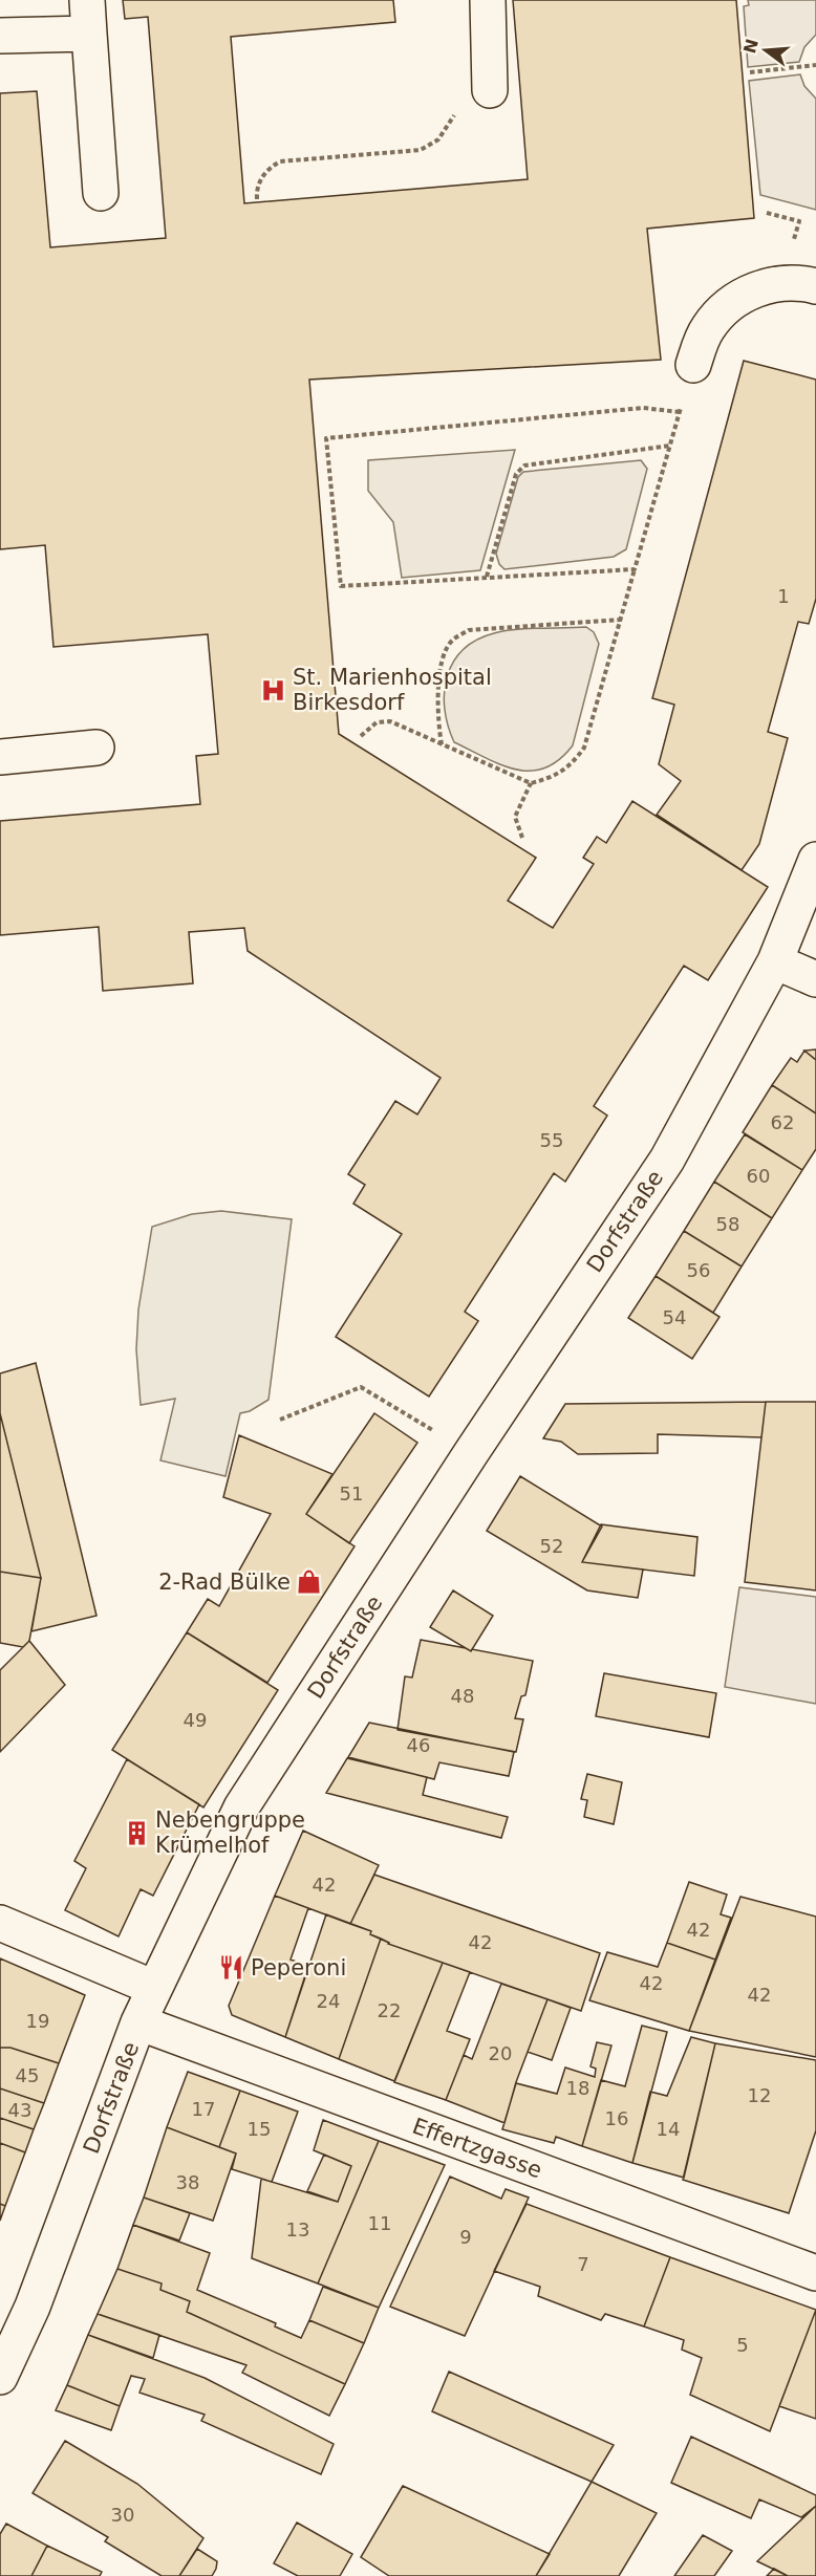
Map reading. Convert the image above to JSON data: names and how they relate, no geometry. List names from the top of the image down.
{
  "streets": {
    "street": ["Dorfstraße", "Effertzgasse"]
  },
  "crossings": [
    ["Dorfstraße", "Effertzgasse"]
  ],
  "places": {
    "hospital": ["St. Marienhospital Birkesdorf"],
    "shop": ["2-Rad Bülke"],
    "building": ["Nebengruppe Krümelhof"],
    "restaurant": ["Peperoni"]
  },
  "house_numbers": [
    "1",
    "62",
    "55",
    "60",
    "58",
    "56",
    "54",
    "51",
    "52",
    "48",
    "49",
    "46",
    "42",
    "42",
    "42",
    "42",
    "42",
    "24",
    "22",
    "19",
    "20",
    "45",
    "18",
    "12",
    "17",
    "43",
    "16",
    "15",
    "14",
    "38",
    "11",
    "13",
    "9",
    "7",
    "5",
    "30"
  ],
  "north": "left"
}
